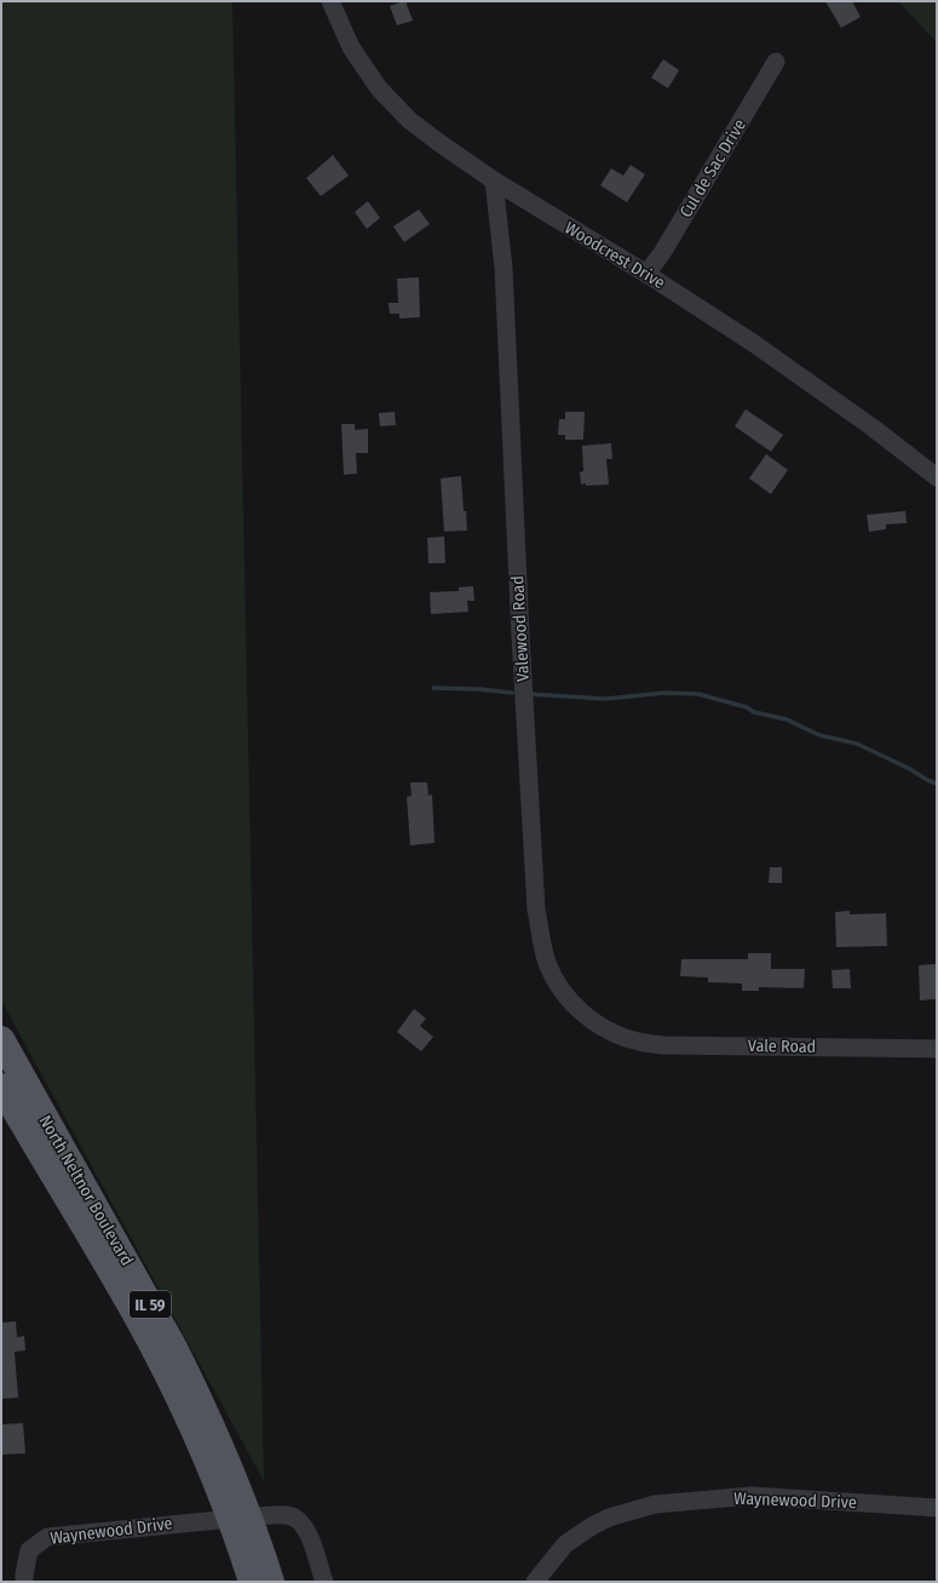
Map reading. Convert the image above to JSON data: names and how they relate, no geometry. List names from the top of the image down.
{
  "streets": {
    "main road": ["North Neltnor Boulevard", "IL 59"],
    "street": [
      "Cul de Sac Drive",
      "Woodcrest Drive",
      "Valewood Road",
      "Vale Road",
      "Waynewood Drive"
    ]
  },
  "crossings": [
    ["Cul de Sac Drive", "Woodcrest Drive"],
    ["Woodcrest Drive", "Valewood Road"],
    ["Valewood Road", "Vale Road"],
    ["North Neltnor Boulevard", "Waynewood Drive"]
  ]
}
